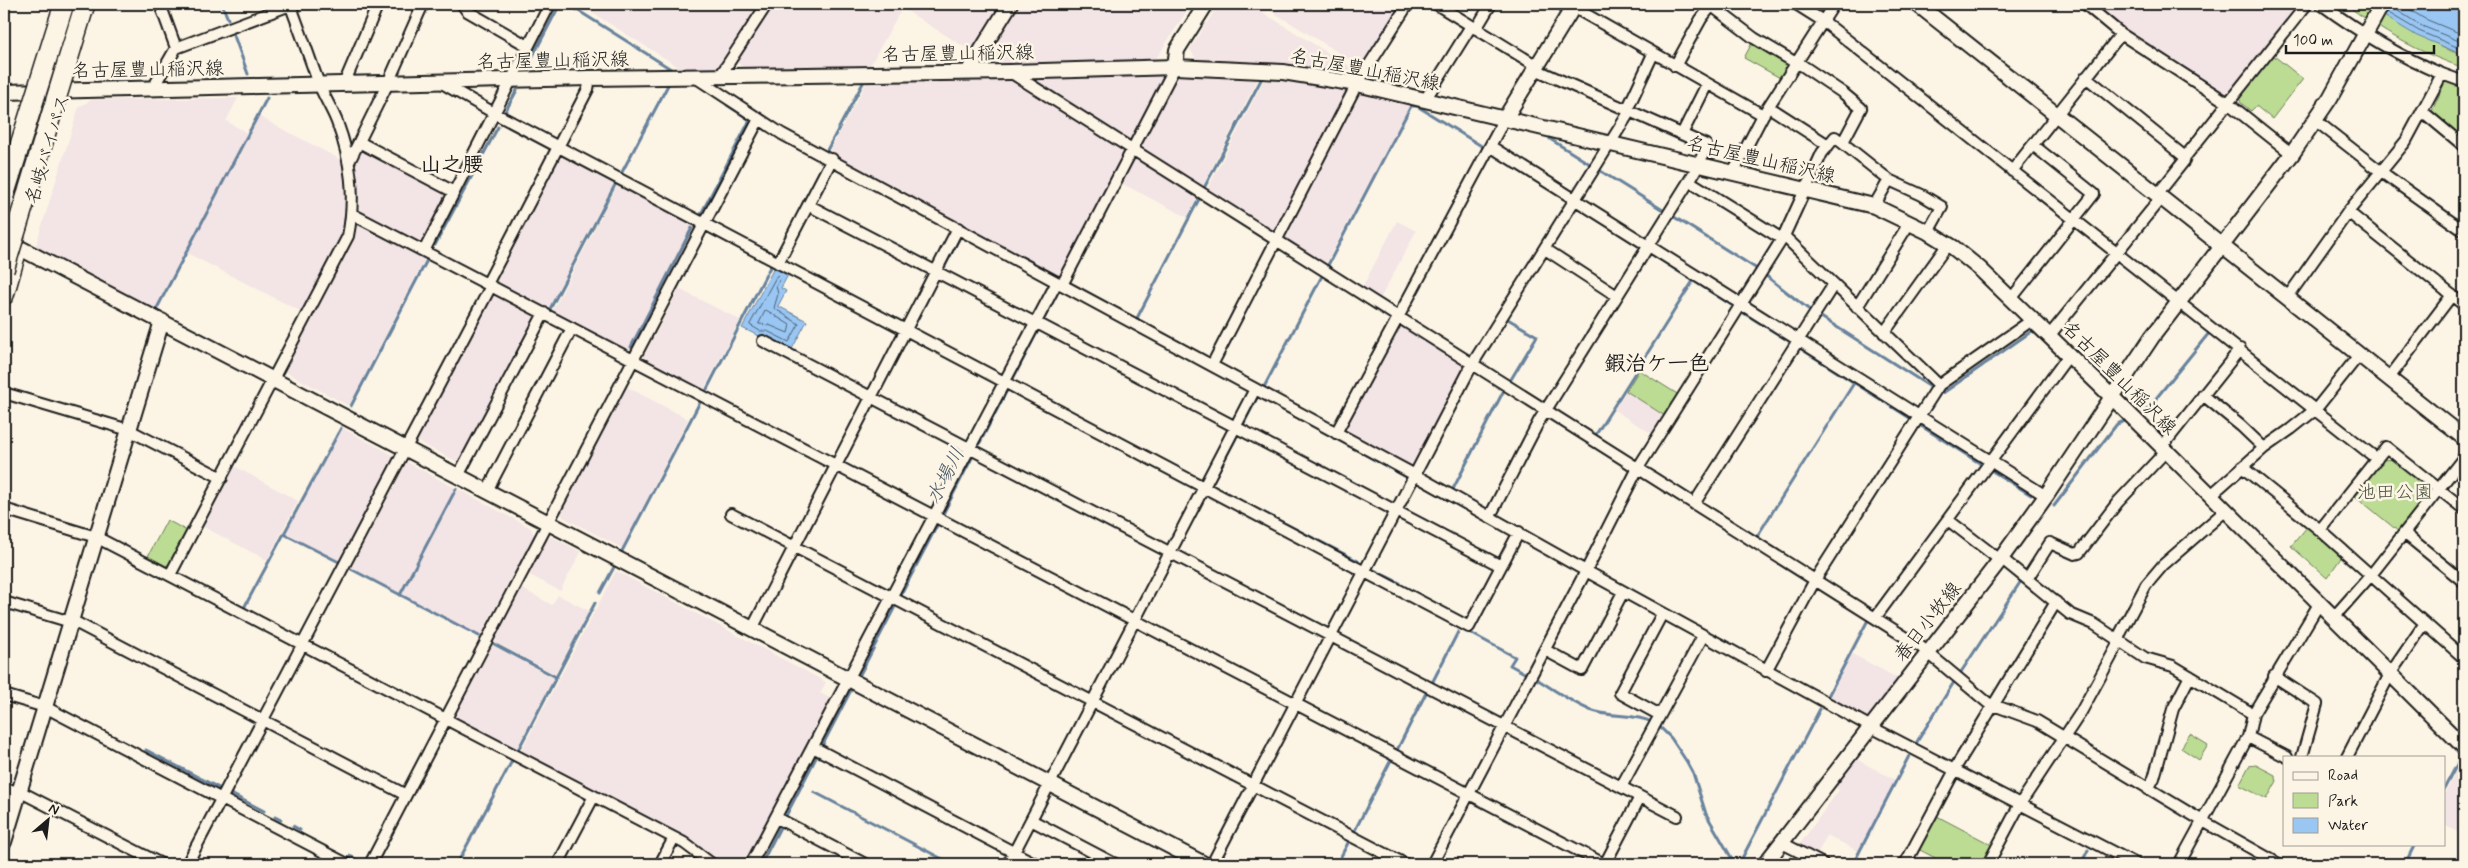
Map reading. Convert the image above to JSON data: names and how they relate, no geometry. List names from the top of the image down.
{
  "streets": {
    "highway": ["名岐バイパス"],
    "street": ["名古屋豊山稲沢線", "春日小牧線"]
  },
  "crossings": [
    ["名古屋豊山稲沢線", "名岐バイパス"],
    ["名古屋豊山稲沢線", "春日小牧線"]
  ],
  "districts": ["山之腰", "鍜治ケ一色"],
  "water": ["水場川"],
  "parks": ["池田公園"],
  "legend": ["Road", "Park", "Water"],
  "scale_bar": "100 m",
  "north": "top right"
}
